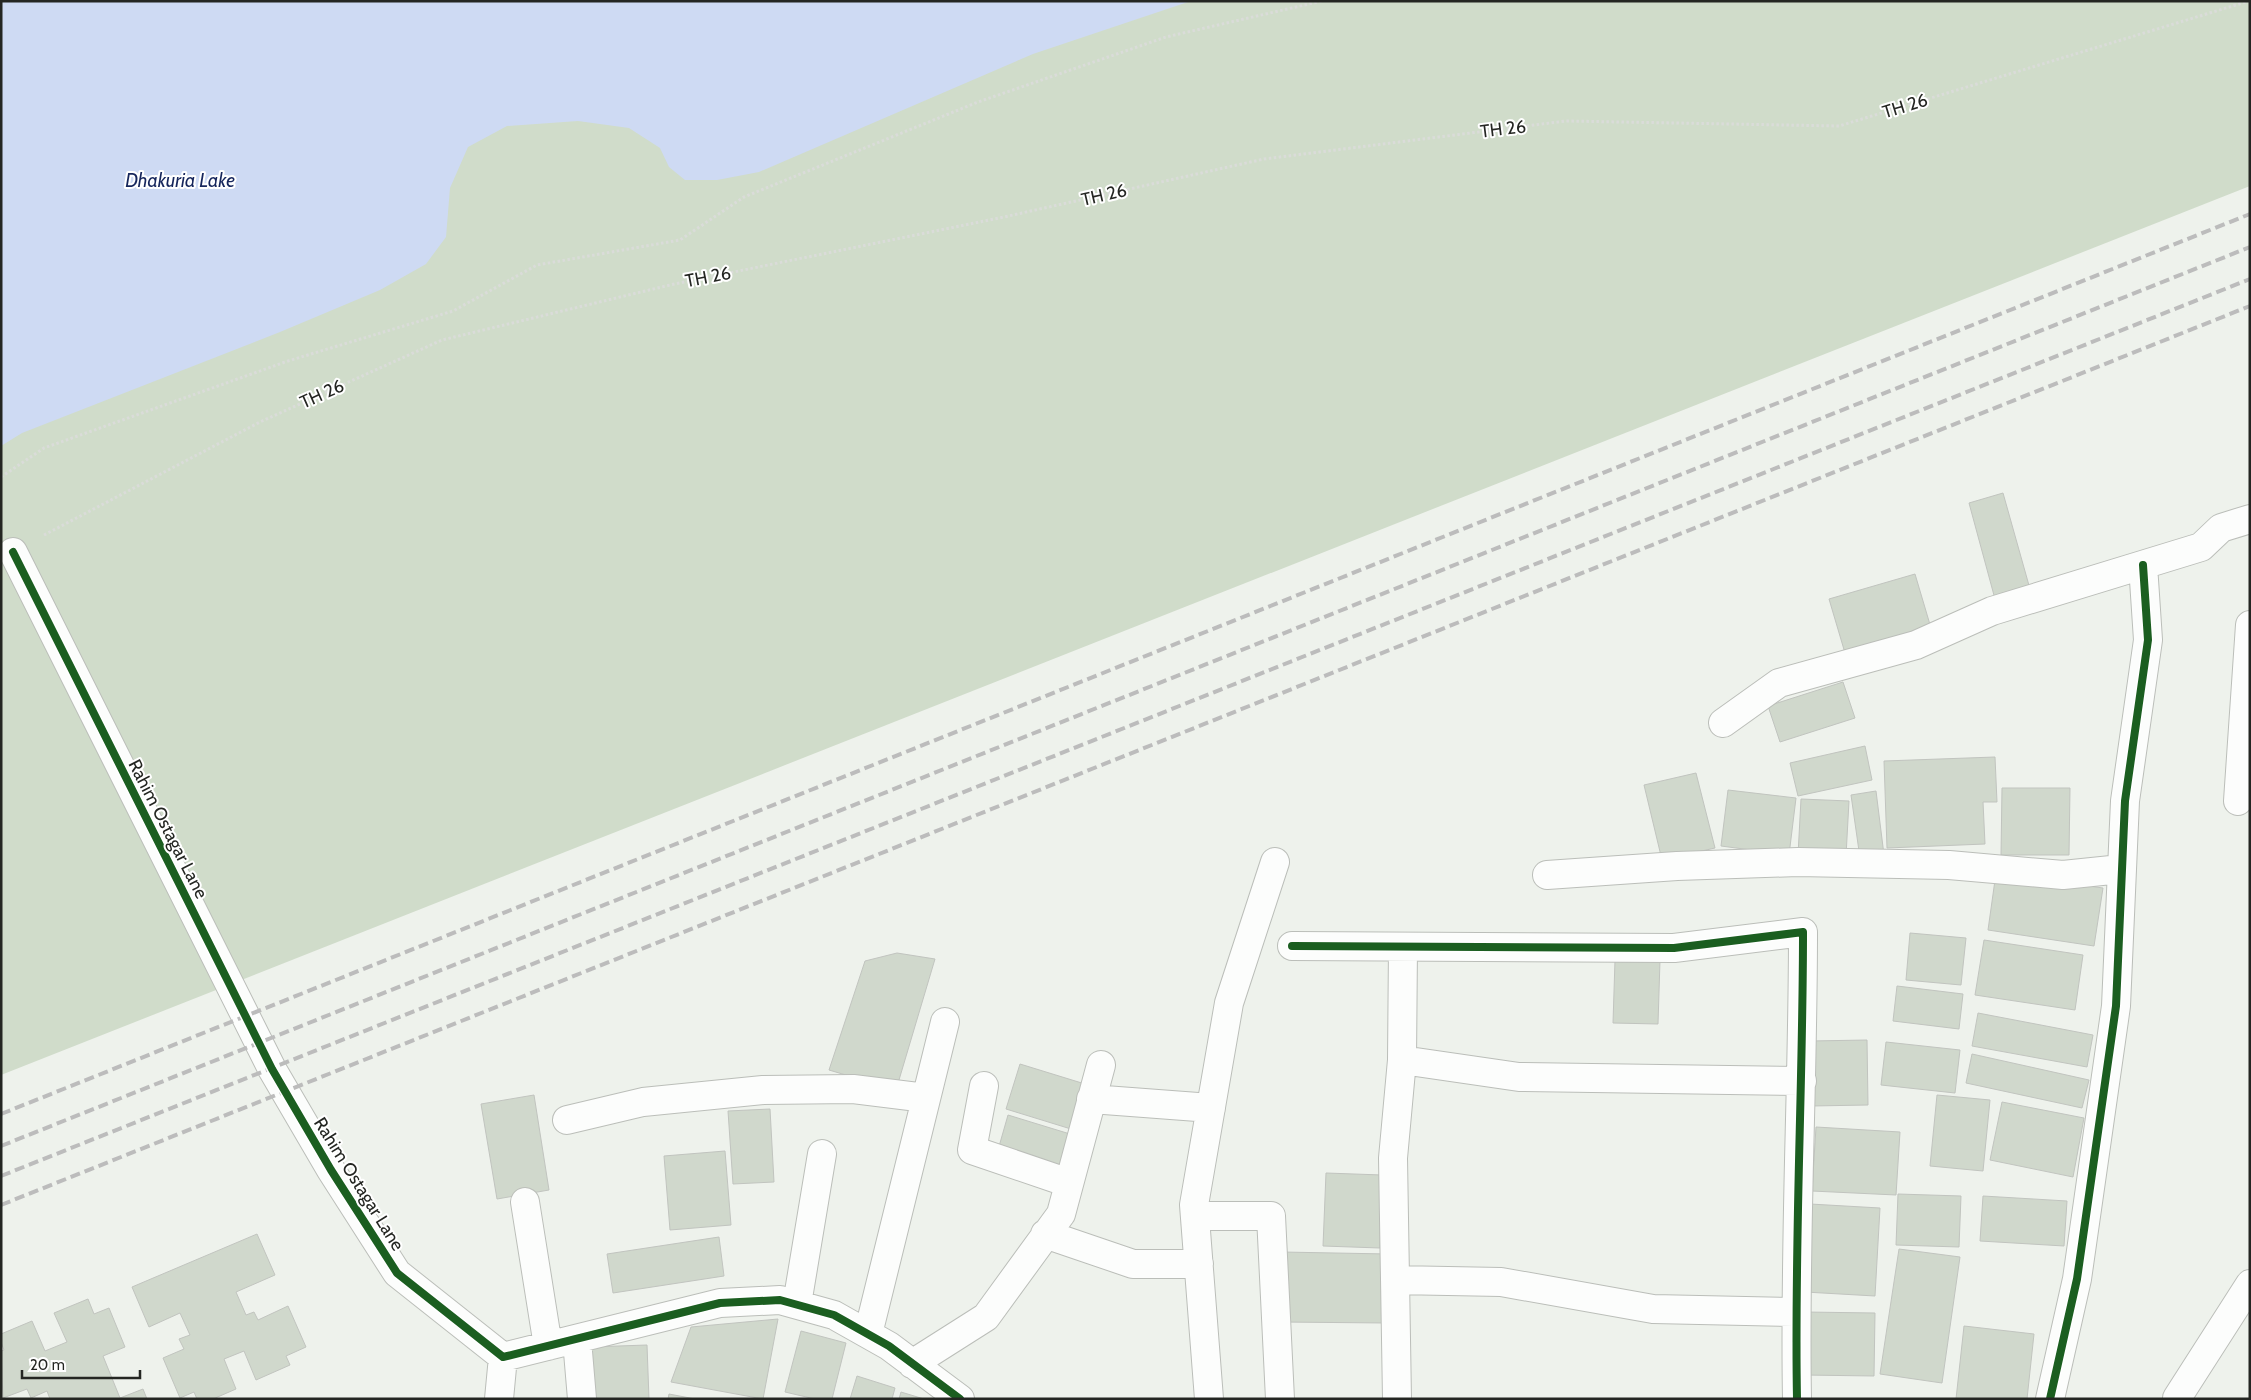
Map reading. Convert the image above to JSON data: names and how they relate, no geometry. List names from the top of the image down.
{
  "streets": {
    "street": ["Rahim Ostagar Lane"],
    "path": ["TH 26"]
  },
  "crossings": [
    ["TH 26", "Rahim Ostagar Lane"]
  ],
  "water": ["Dhakuria Lake"],
  "scale_bar": "20 m"
}
